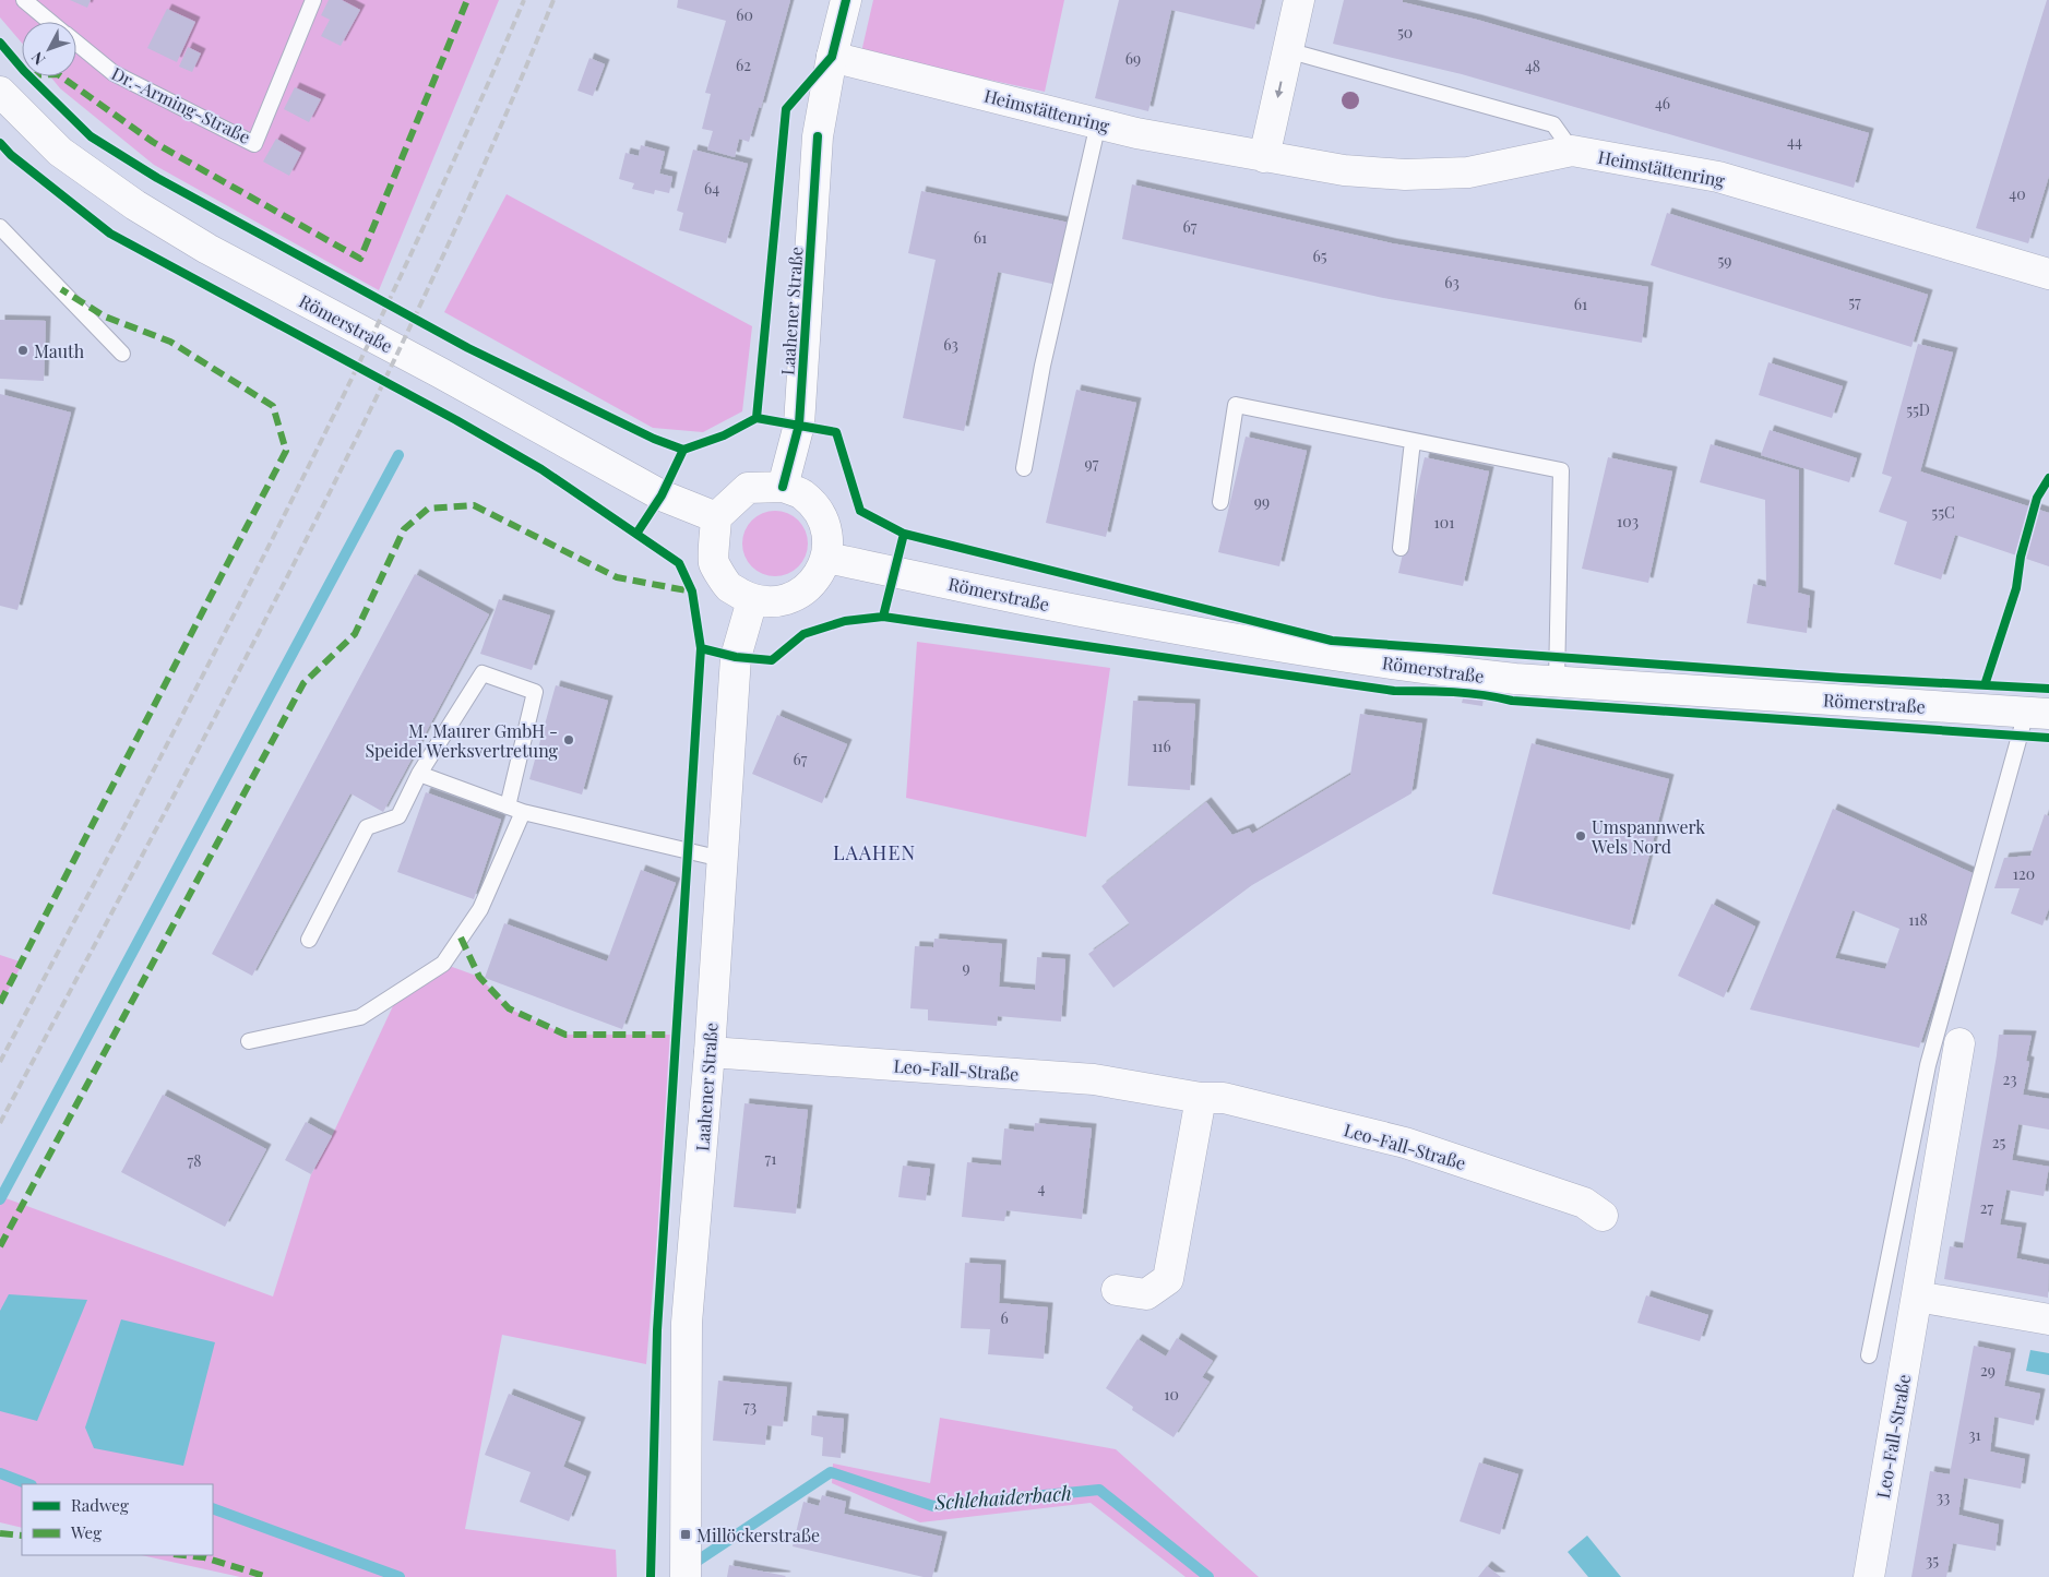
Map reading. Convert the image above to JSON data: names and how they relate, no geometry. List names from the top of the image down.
{
  "streets": {
    "street": [
      "Heimstättenring",
      "Laahener Straße",
      "Römerstraße",
      "Leo-Fall-Straße"
    ],
    "lane": ["Dr.-Arming-Straße"]
  },
  "crossings": [
    ["Heimstättenring", "Laahener Straße"],
    ["Laahener Straße", "Römerstraße"],
    ["Laahener Straße", "Leo-Fall-Straße"]
  ],
  "districts": ["LAAHEN"],
  "water": ["Schlehaiderbach"],
  "places": {
    "other": ["Mauth", "M. Maurer GmbH - Speidel Werksvertretung", "Umspannwerk Wels Nord"],
    "transit": ["Millöckerstraße"]
  },
  "house_numbers": [
    "60",
    "50",
    "69",
    "62",
    "48",
    "46",
    "44",
    "64",
    "40",
    "67",
    "61",
    "65",
    "59",
    "63",
    "57",
    "61",
    "63",
    "55D",
    "97",
    "99",
    "55C",
    "103",
    "101",
    "116",
    "67",
    "120",
    "118",
    "9",
    "23",
    "25",
    "71",
    "78",
    "4",
    "27",
    "6",
    "29",
    "10",
    "73",
    "31",
    "33",
    "35"
  ],
  "legend": ["Radweg", "Weg"],
  "north": "bottom left"
}
